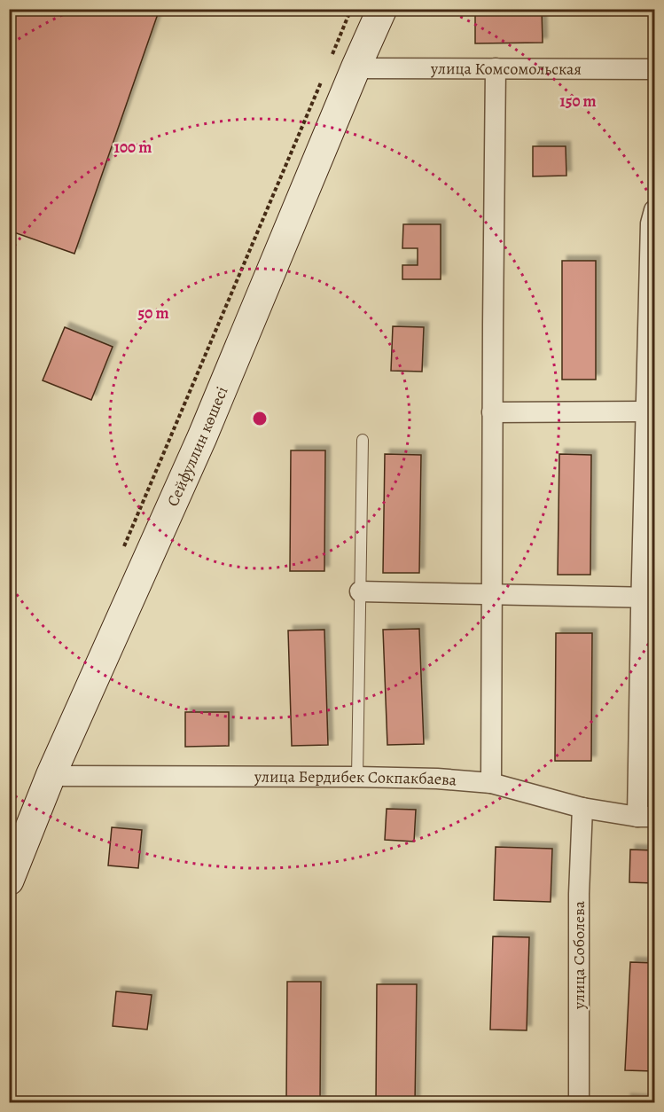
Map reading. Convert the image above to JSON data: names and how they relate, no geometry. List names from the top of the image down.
{
  "streets": {
    "main road": ["Сейфуллин көшесі"],
    "street": ["улица Комсомольская", "улица Бердибек Сокпакбаева", "улица Соболева"]
  },
  "crossings": [
    ["улица Комсомольская", "Сейфуллин көшесі"],
    ["Сейфуллин көшесі", "улица Бердибек Сокпакбаева"],
    ["улица Бердибек Сокпакбаева", "улица Соболева"]
  ],
  "rings": ["150 m", "100 m", "50 m"]
}
